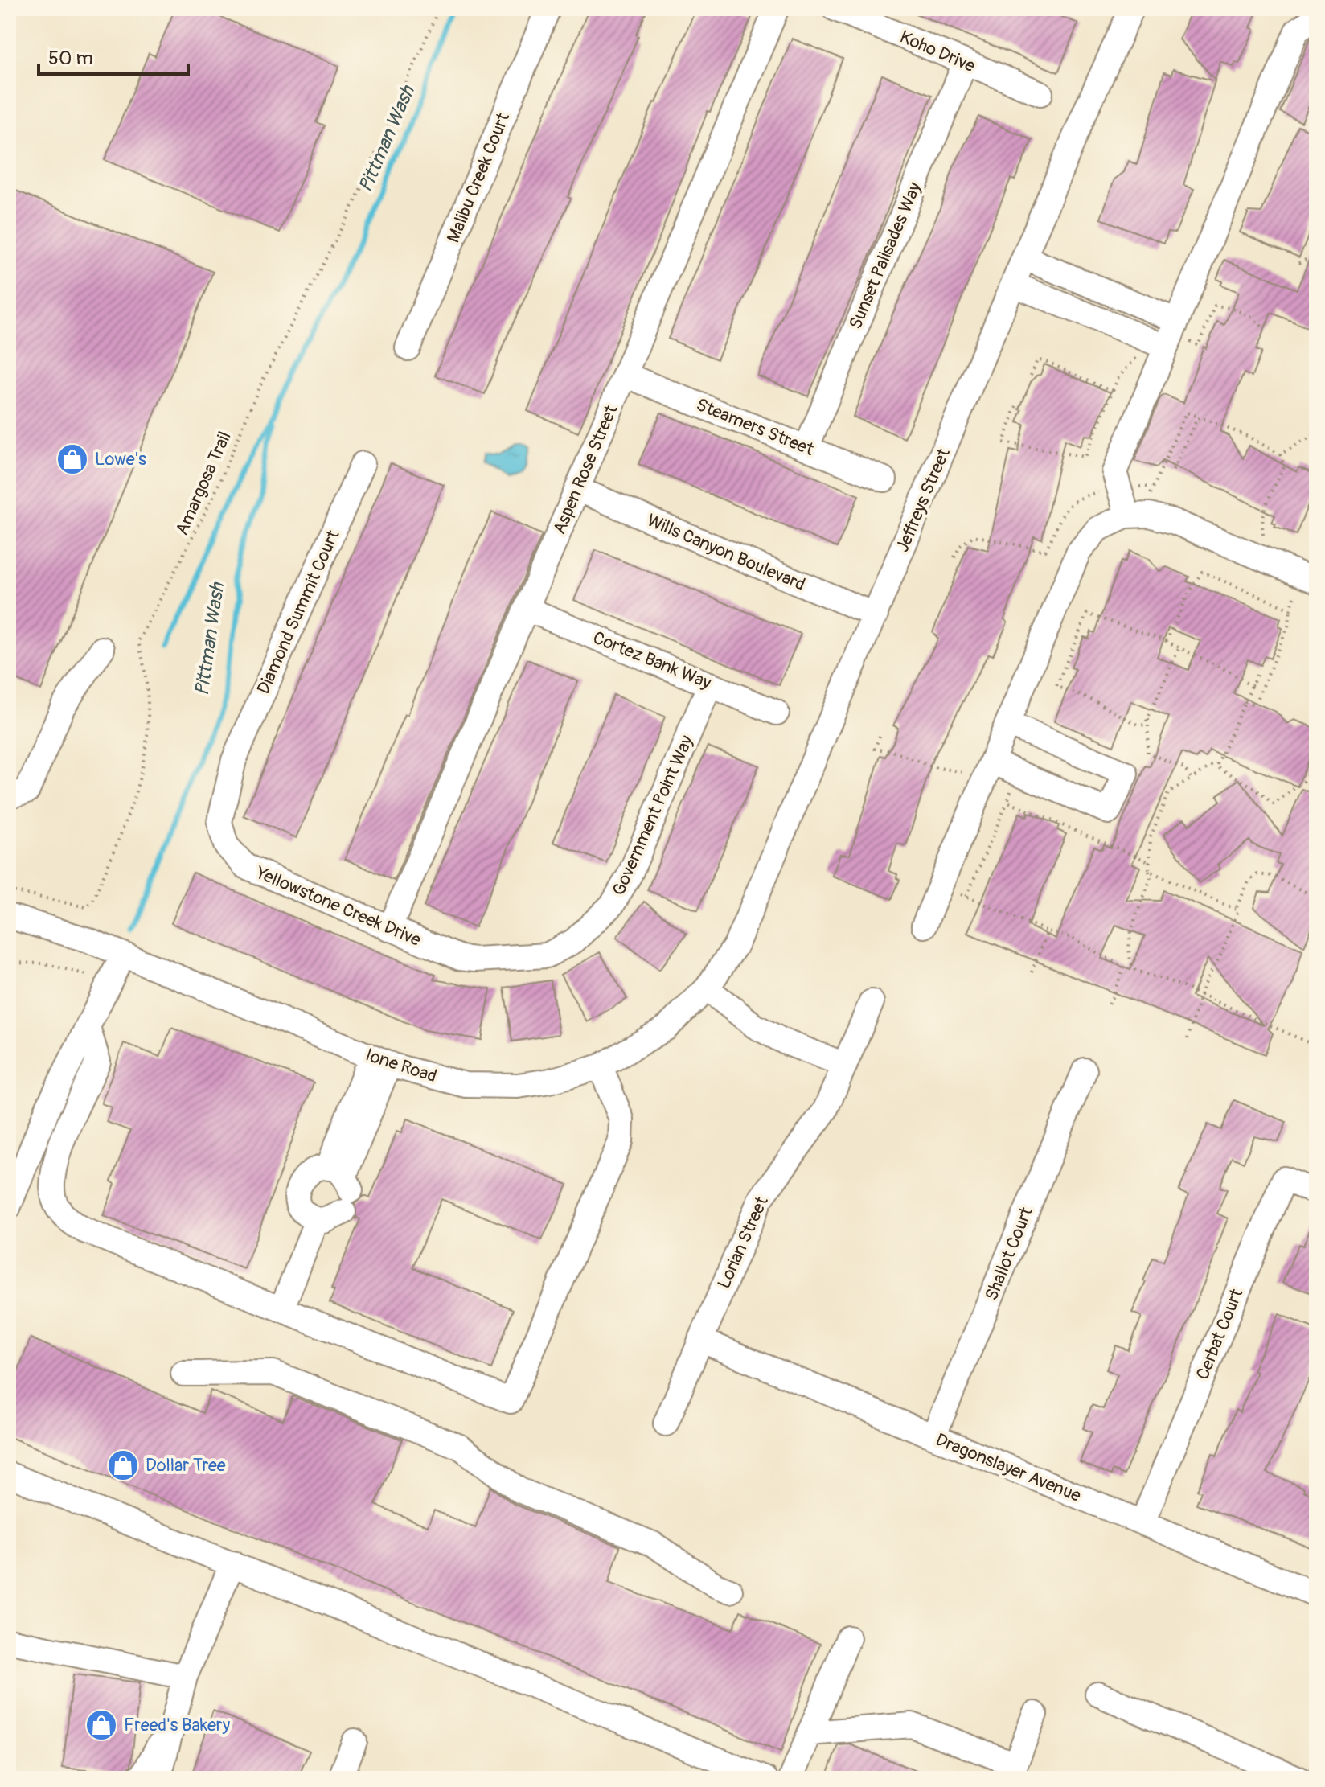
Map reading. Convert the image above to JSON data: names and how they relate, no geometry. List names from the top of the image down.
{
  "streets": {
    "street": [
      "Koho Drive",
      "Malibu Creek Court",
      "Sunset Palisades Way",
      "Steamers Street",
      "Aspen Rose Street",
      "Jeffreys Street",
      "Wills Canyon Boulevard",
      "Diamond Summit Court",
      "Cortez Bank Way",
      "Government Point Way",
      "Yellowstone Creek Drive",
      "Ione Road",
      "Lorian Street",
      "Shallot Court",
      "Cerbat Court",
      "Dragonslayer Avenue"
    ],
    "path": ["Amargosa Trail"]
  },
  "crossings": [
    ["Koho Drive", "Sunset Palisades Way"],
    ["Sunset Palisades Way", "Steamers Street"],
    ["Steamers Street", "Aspen Rose Street"],
    ["Aspen Rose Street", "Wills Canyon Boulevard"],
    ["Aspen Rose Street", "Cortez Bank Way"],
    ["Aspen Rose Street", "Yellowstone Creek Drive"],
    ["Jeffreys Street", "Wills Canyon Boulevard"],
    ["Jeffreys Street", "Ione Road"],
    ["Diamond Summit Court", "Yellowstone Creek Drive"],
    ["Cortez Bank Way", "Government Point Way"],
    ["Government Point Way", "Yellowstone Creek Drive"],
    ["Lorian Street", "Dragonslayer Avenue"],
    ["Shallot Court", "Dragonslayer Avenue"],
    ["Cerbat Court", "Dragonslayer Avenue"]
  ],
  "water": ["Pittman Wash"],
  "places": {
    "shop": ["Lowe's", "Dollar Tree", "Freed's Bakery"]
  },
  "scale_bar": "50 m"
}
